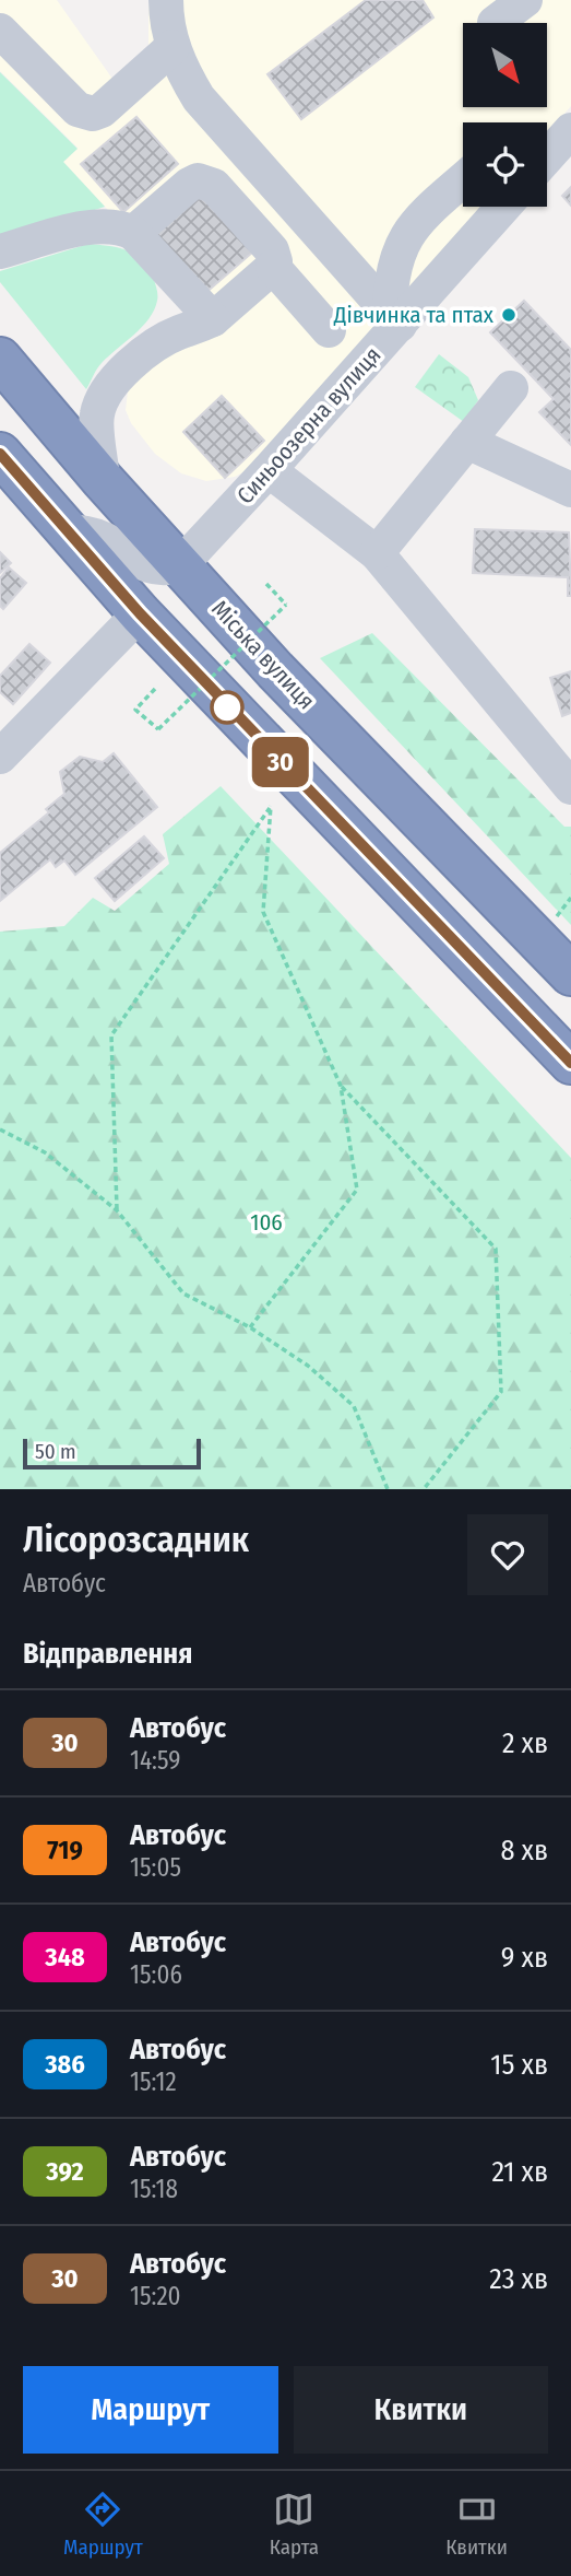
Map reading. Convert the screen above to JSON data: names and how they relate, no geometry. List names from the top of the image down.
{
  "streets": {
    "highway": ["Міська вулиця"],
    "street": ["Синьоозерна вулиця"]
  },
  "crossings": [
    ["Синьоозерна вулиця", "Міська вулиця"]
  ],
  "parks": ["106"],
  "places": ["Дівчинка та птах"],
  "lines": ["bus line 30"],
  "scale_bar": "50 m",
  "north": "bottom right",
  "page": {
    "on_map": "30",
    "scale": "50 m",
    "heading": [
      ["Лісорозсадник", "Автобус"],
      "Відправлення"
    ],
    "list": [
      {
        "mark": "30",
        "name": "Автобус",
        "note": "14:59",
        "value": "2 хв"
      },
      {
        "mark": "719",
        "name": "Автобус",
        "note": "15:05",
        "value": "8 хв"
      },
      {
        "mark": "348",
        "name": "Автобус",
        "note": "15:06",
        "value": "9 хв"
      },
      {
        "mark": "386",
        "name": "Автобус",
        "note": "15:12",
        "value": "15 хв"
      },
      {
        "mark": "392",
        "name": "Автобус",
        "note": "15:18",
        "value": "21 хв"
      },
      {
        "mark": "30",
        "name": "Автобус",
        "note": "15:20",
        "value": "23 хв"
      }
    ],
    "buttons": ["Маршрут", "Квитки"],
    "tabs": ["Маршрут", "Карта", "Квитки"]
  }
}
